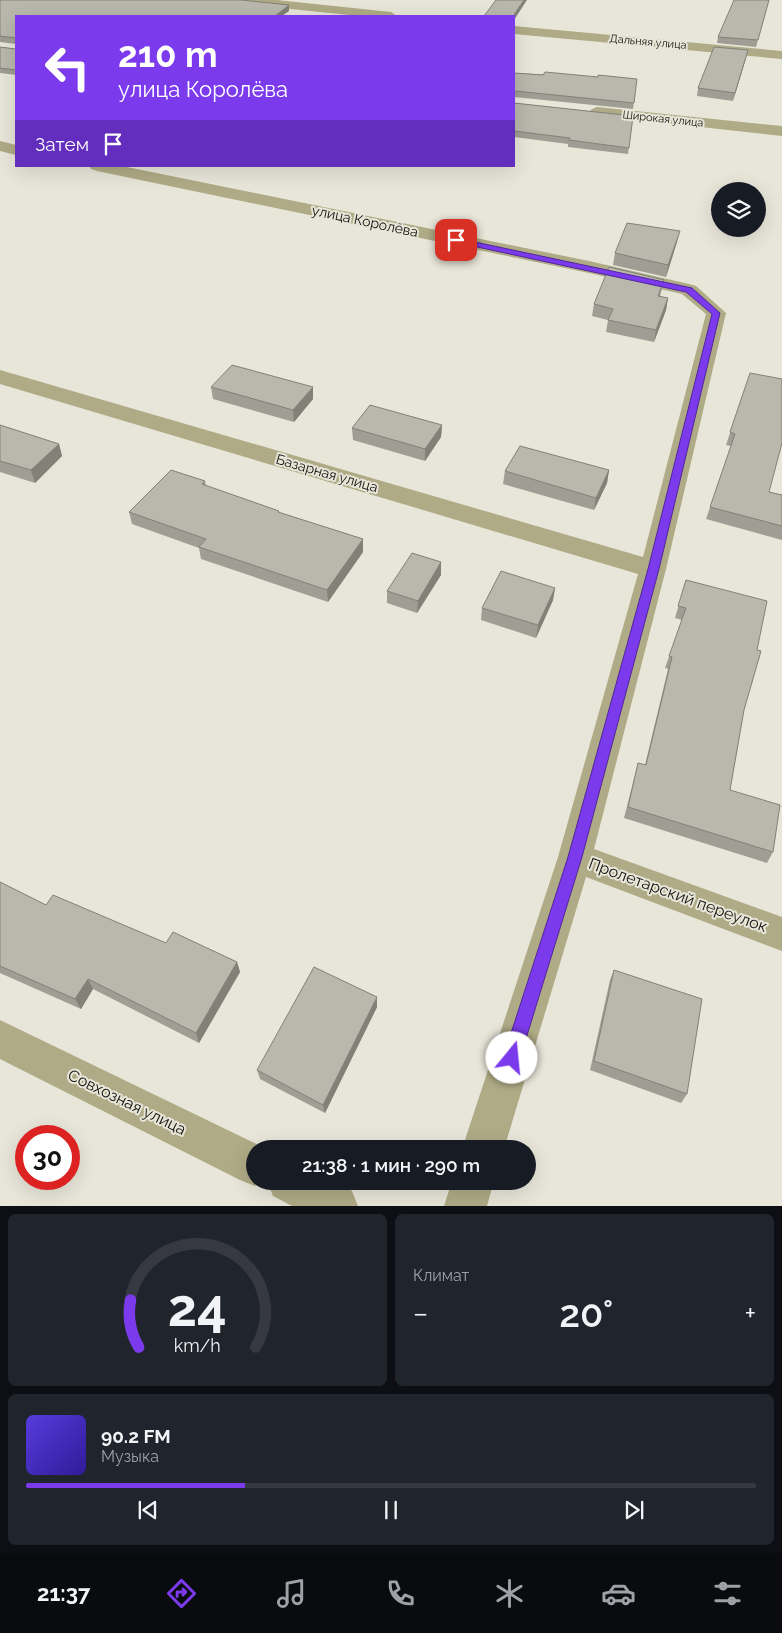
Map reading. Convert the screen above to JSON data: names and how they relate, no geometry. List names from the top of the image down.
{
  "streets": {
    "street": [
      "Дальняя улица",
      "Широкая улица",
      "улица Королёва",
      "Базарная улица",
      "Пролетарский переулок",
      "Совхозная улица"
    ]
  },
  "crossings": [
    ["улица Королёва", "Базарная улица"],
    ["улица Королёва", "Пролетарский переулок"]
  ],
  "page": {
    "turn": ["210 m", "улица Королёва"],
    "then": "Затем",
    "limit": "30",
    "trip": "21:38 · 1 мин · 290 m",
    "tile": "Климат",
    "heat": ["−", "20°", "+"],
    "song": ["90.2 FM", "Музыка"],
    "tabs": "21:37",
    "gauge": ["24", "km/h"]
  }
}
